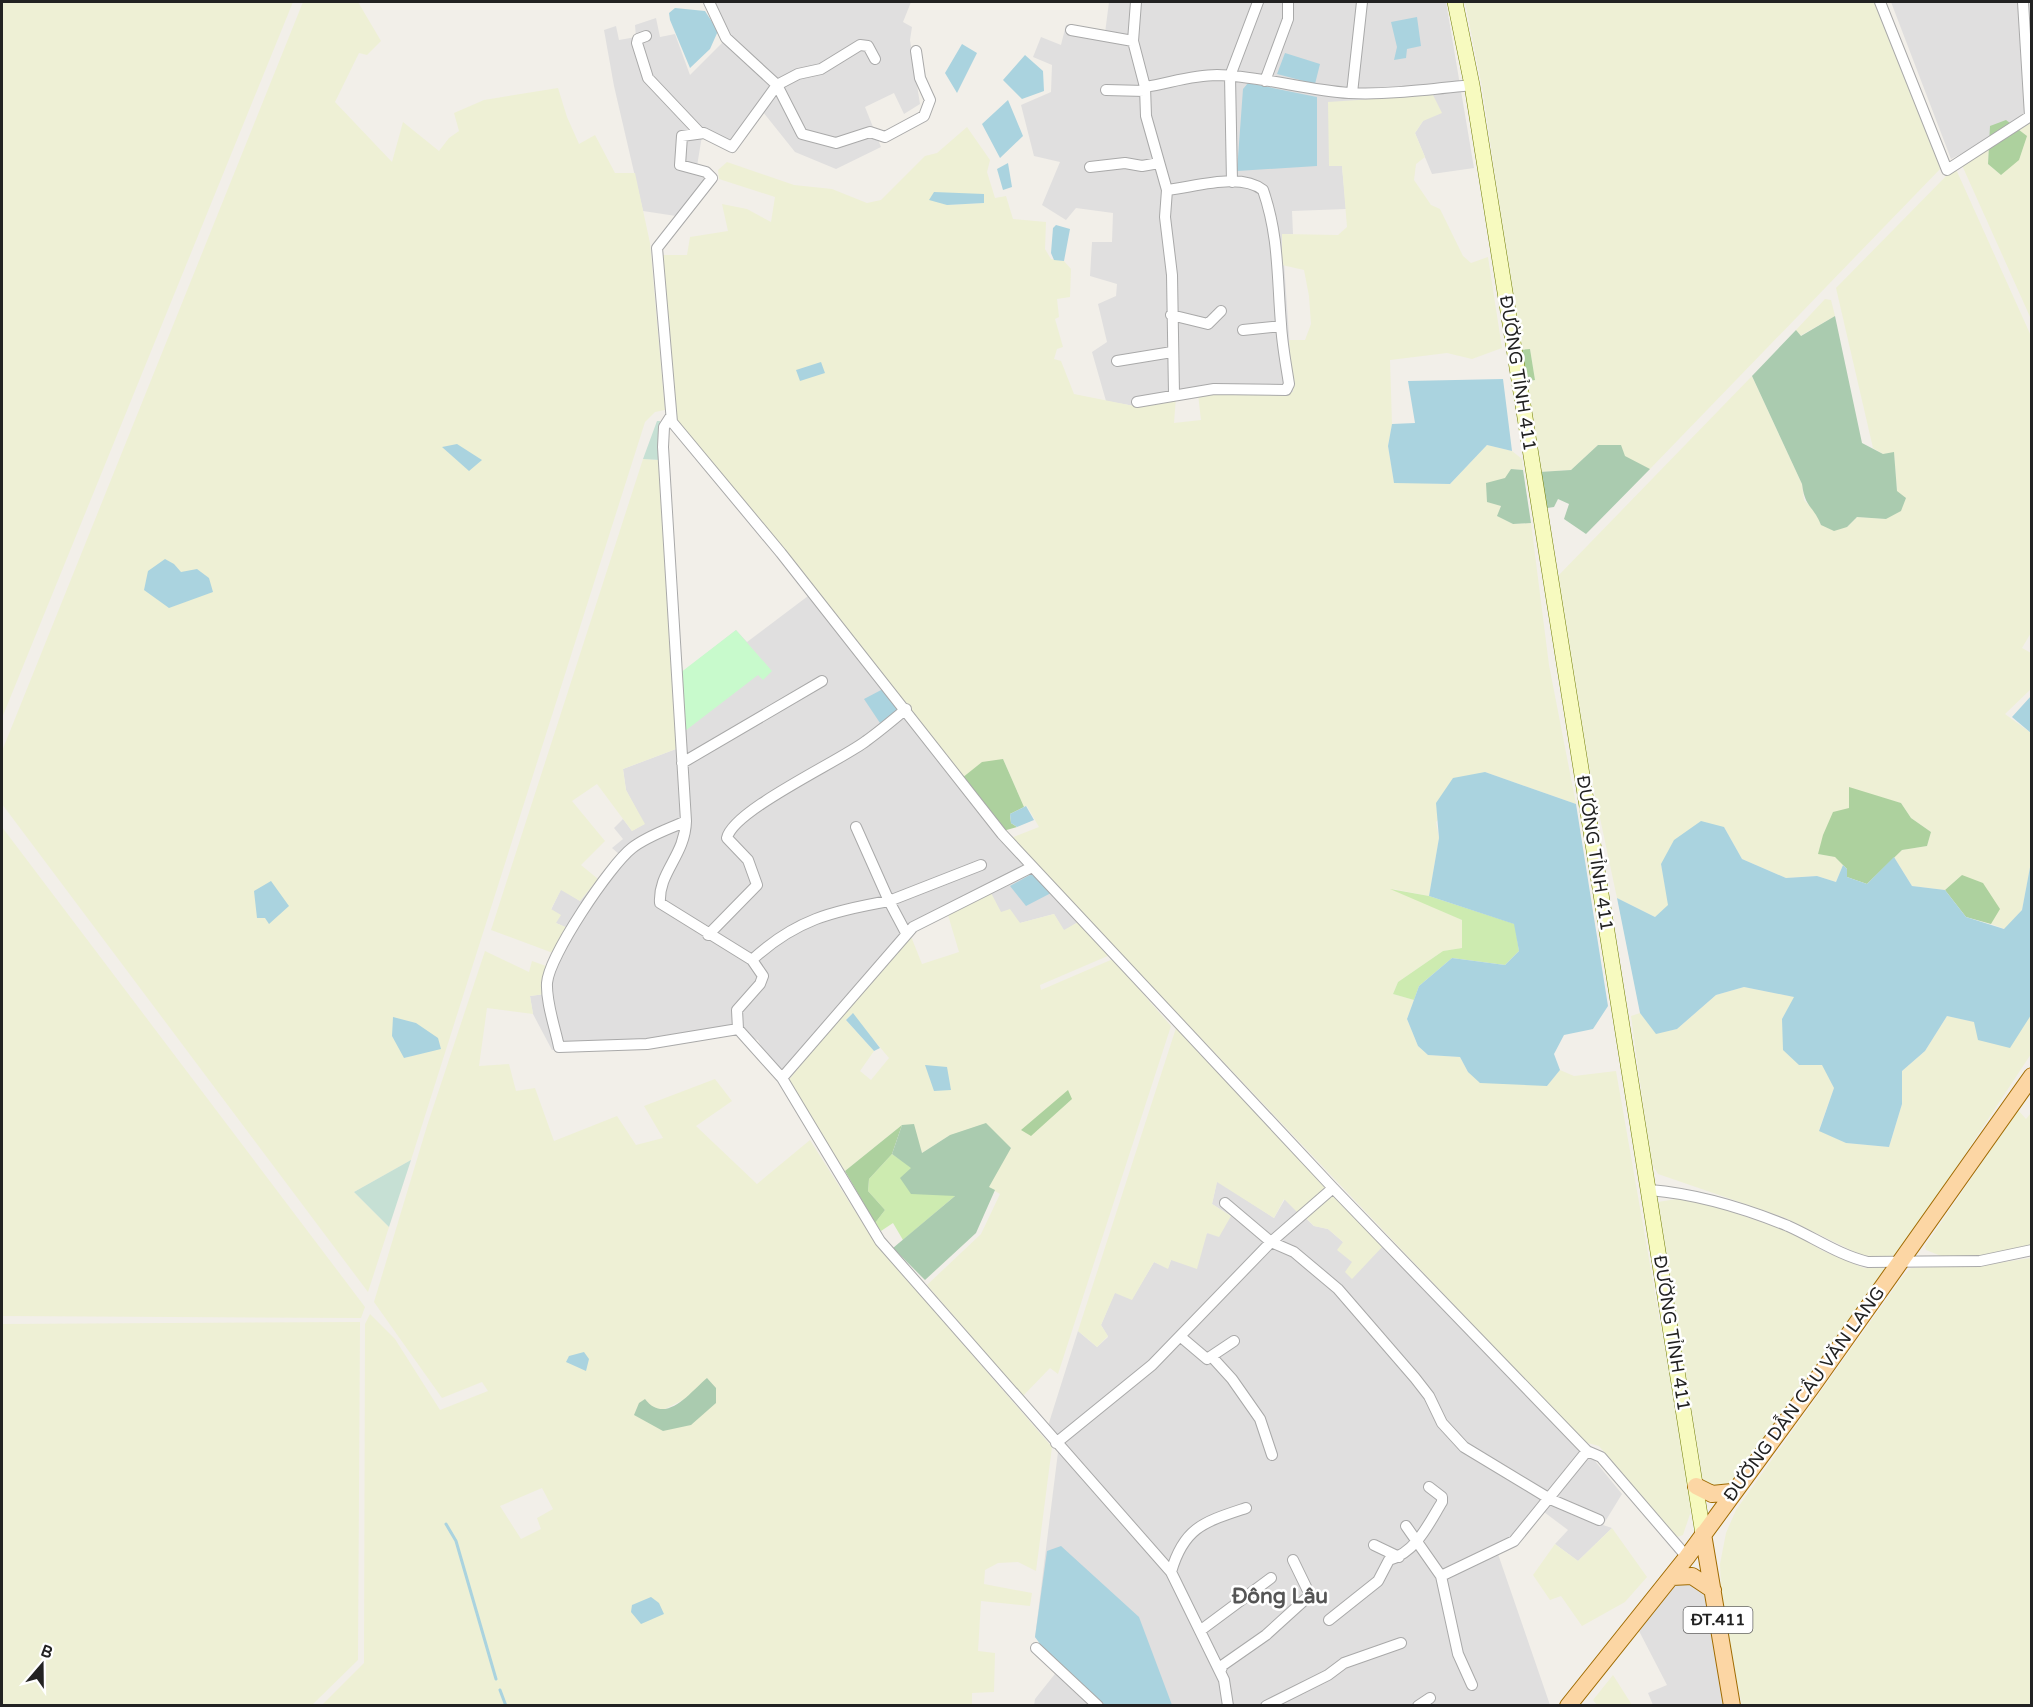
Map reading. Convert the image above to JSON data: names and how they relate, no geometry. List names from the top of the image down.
{
  "streets": {
    "main road": ["ĐƯỜNG TỈNH 411", "ĐƯỜNG DẪN CẦU VĂN LANG", "ĐT.411"]
  },
  "crossings": [
    ["ĐƯỜNG TỈNH 411", "ĐƯỜNG DẪN CẦU VĂN LANG"]
  ],
  "districts": ["Đông Lâu"],
  "north": "top"
}
